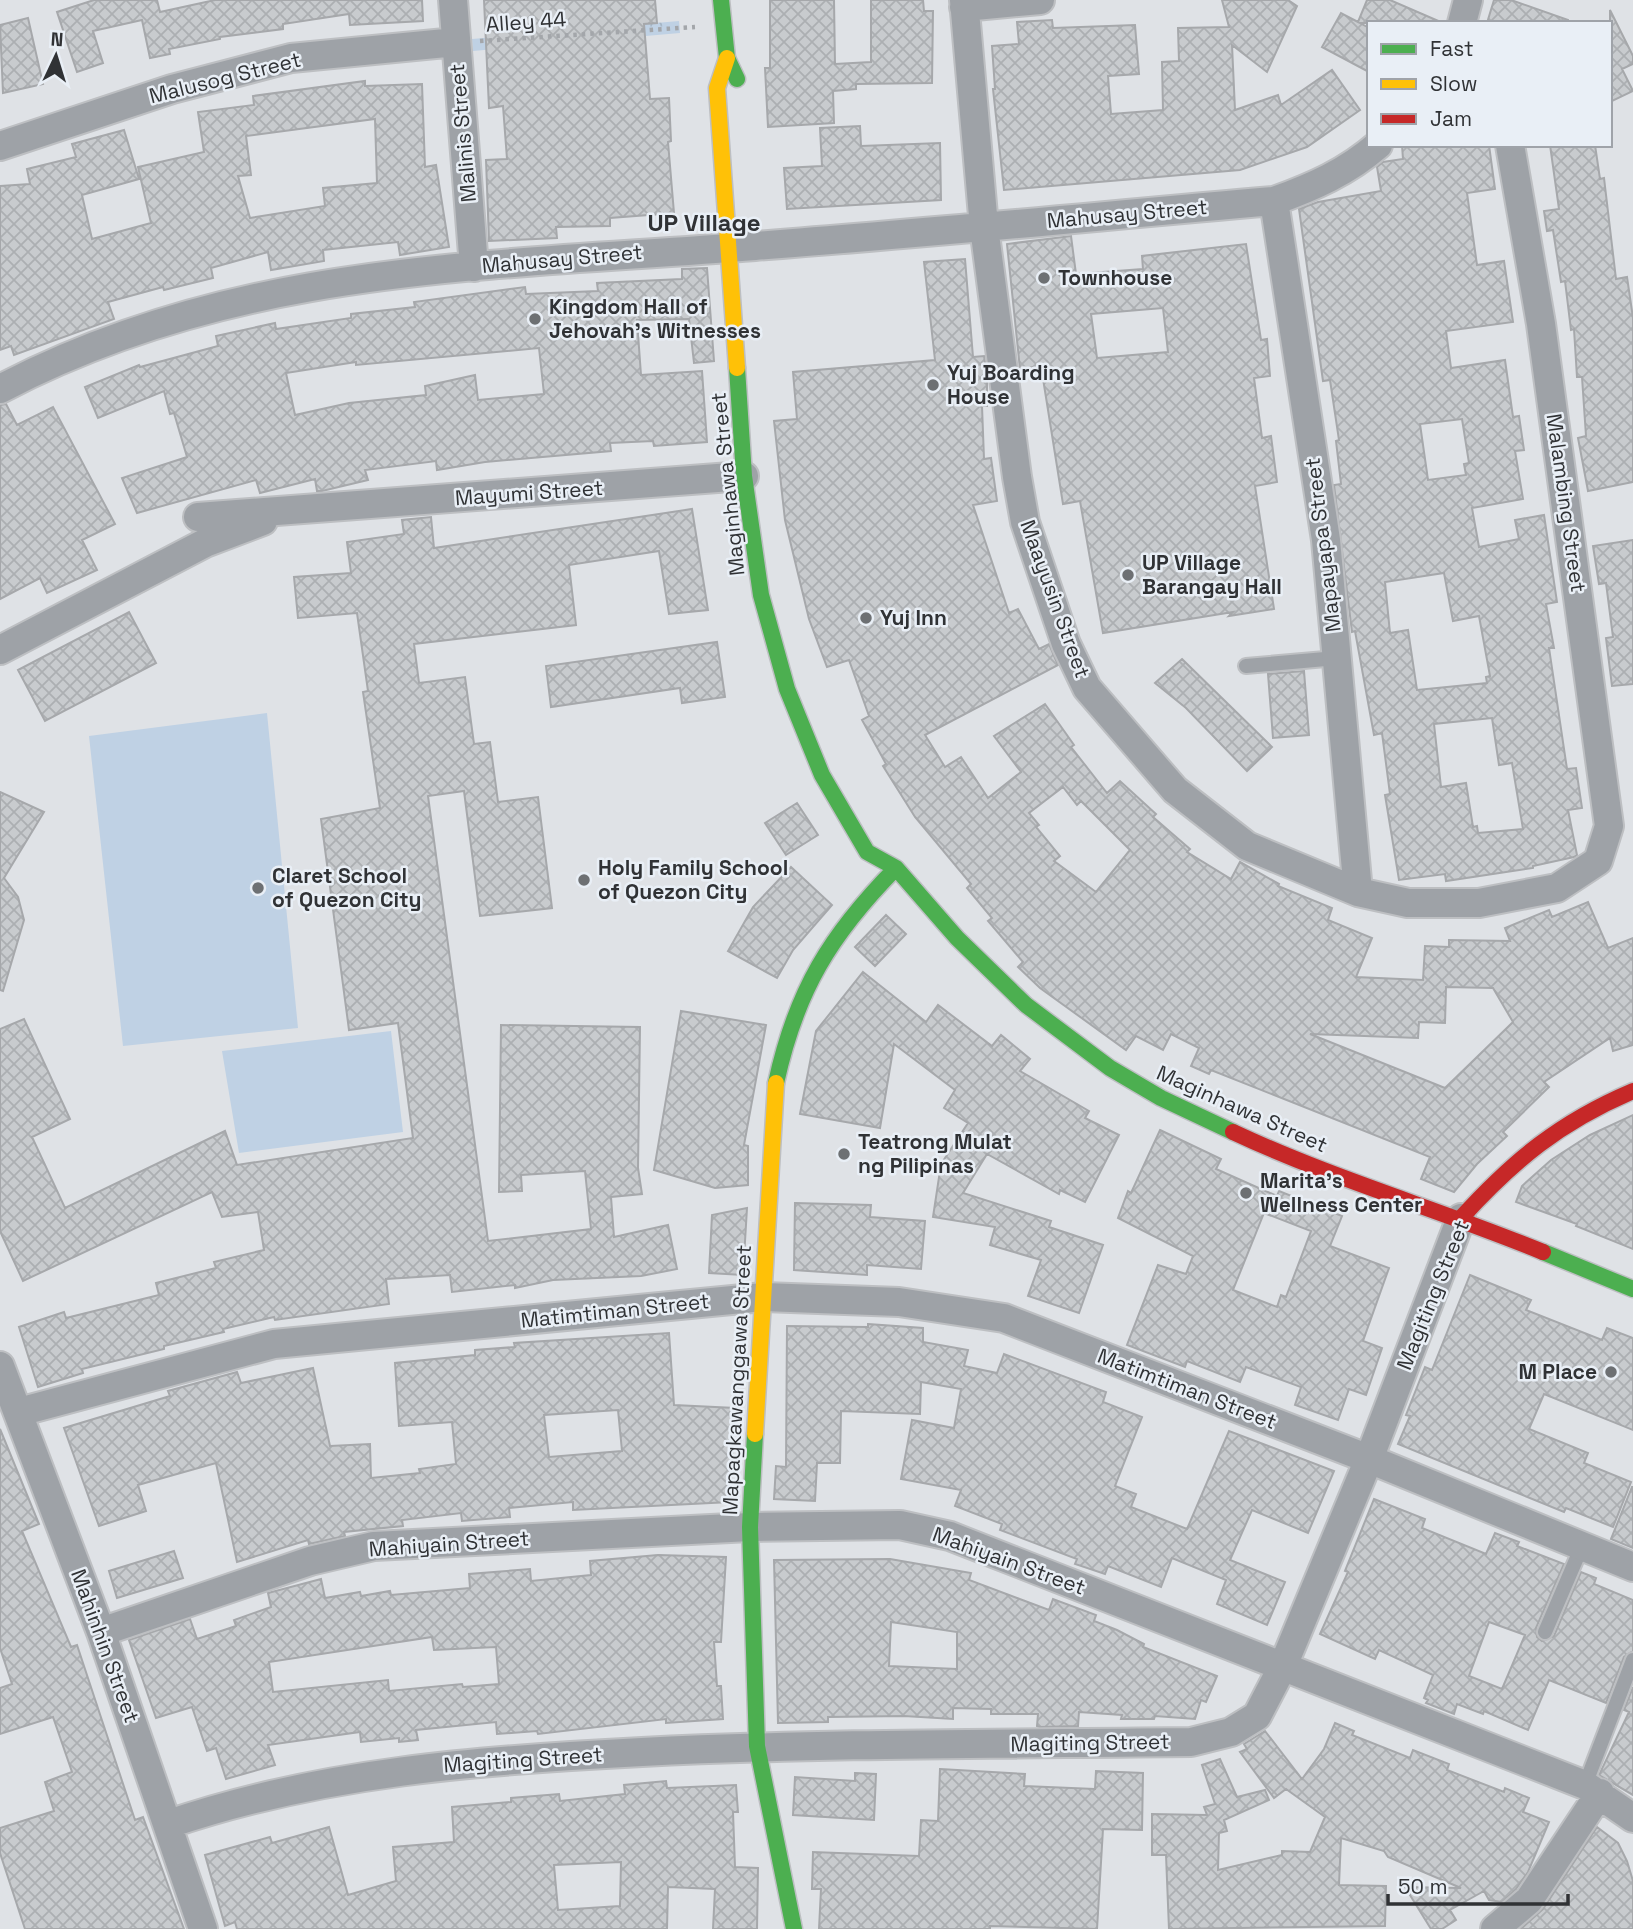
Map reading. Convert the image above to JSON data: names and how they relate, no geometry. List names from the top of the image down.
{
  "streets": {
    "street": [
      "Malusog Street",
      "Malinis Street",
      "Mahusay Street",
      "Maginhawa Street",
      "Mayumi Street",
      "Malambing Street",
      "Mapayapa Street",
      "Maayusin Street",
      "Magiting Street",
      "Matimtiman Street",
      "Mapagkawanggawa Street",
      "Mahiyain Street",
      "Mahinhin Street"
    ],
    "path": ["Alley 44"]
  },
  "crossings": [
    ["Alley 44", "Malusog Street"],
    ["Alley 44", "Malinis Street"],
    ["Alley 44", "Maginhawa Street"],
    ["Malusog Street", "Malinis Street"],
    ["Malinis Street", "Mahusay Street"],
    ["Mahusay Street", "Maginhawa Street"],
    ["Mahusay Street", "Mapayapa Street"],
    ["Mahusay Street", "Maayusin Street"],
    ["Maginhawa Street", "Mayumi Street"],
    ["Maginhawa Street", "Magiting Street"],
    ["Maginhawa Street", "Mapagkawanggawa Street"],
    ["Malambing Street", "Maayusin Street"],
    ["Mapayapa Street", "Maayusin Street"],
    ["Magiting Street", "Matimtiman Street"],
    ["Magiting Street", "Mapagkawanggawa Street"],
    ["Magiting Street", "Mahiyain Street"],
    ["Magiting Street", "Mahinhin Street"],
    ["Matimtiman Street", "Mapagkawanggawa Street"],
    ["Matimtiman Street", "Mahinhin Street"],
    ["Mapagkawanggawa Street", "Mahiyain Street"],
    ["Mahiyain Street", "Mahinhin Street"]
  ],
  "districts": ["UP Village"],
  "places": [
    "Townhouse",
    "Kingdom Hall of Jehovah's Witnesses",
    "Yuj Boarding House",
    "UP Village Barangay Hall",
    "Yuj Inn",
    "Holy Family School of Quezon City",
    "Claret School of Quezon City",
    "Teatrong Mulat ng Pilipinas",
    "Marita's Wellness Center",
    "M Place"
  ],
  "legend": ["Fast", "Slow", "Jam"],
  "scale_bar": "50 m",
  "north": "top"
}
